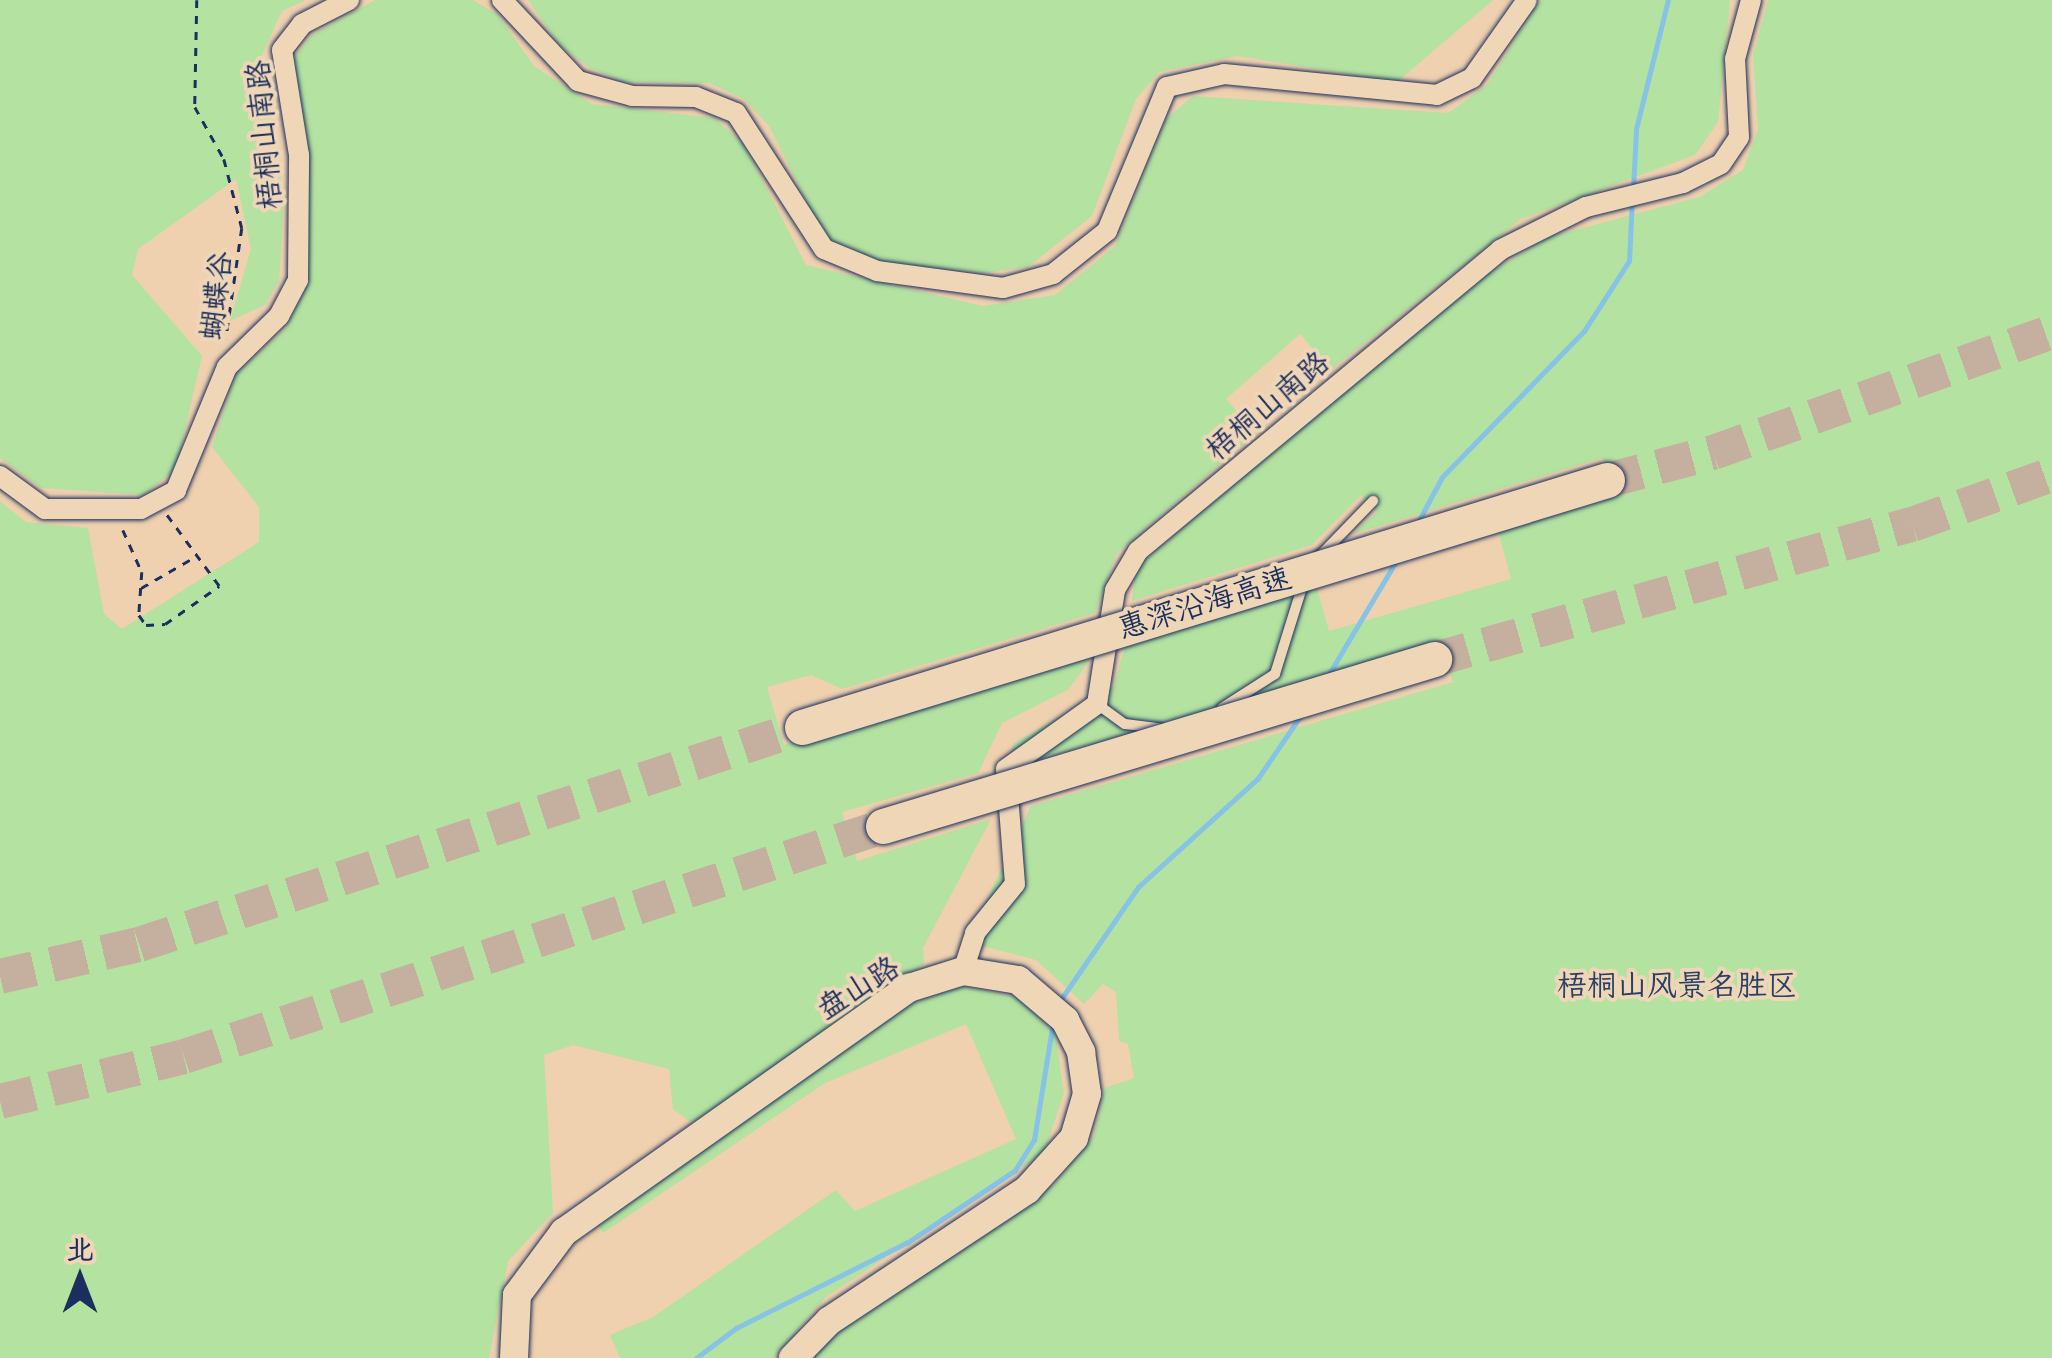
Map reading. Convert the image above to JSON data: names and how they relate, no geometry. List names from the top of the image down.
{
  "streets": {
    "highway": ["惠深沿海高速"],
    "main road": ["盘山路"],
    "street": ["梧桐山南路"],
    "path": ["蝴蝶谷"]
  },
  "crossings": [
    ["梧桐山南路", "蝴蝶谷"]
  ],
  "parks": ["梧桐山风景名胜区"],
  "north": "top"
}
